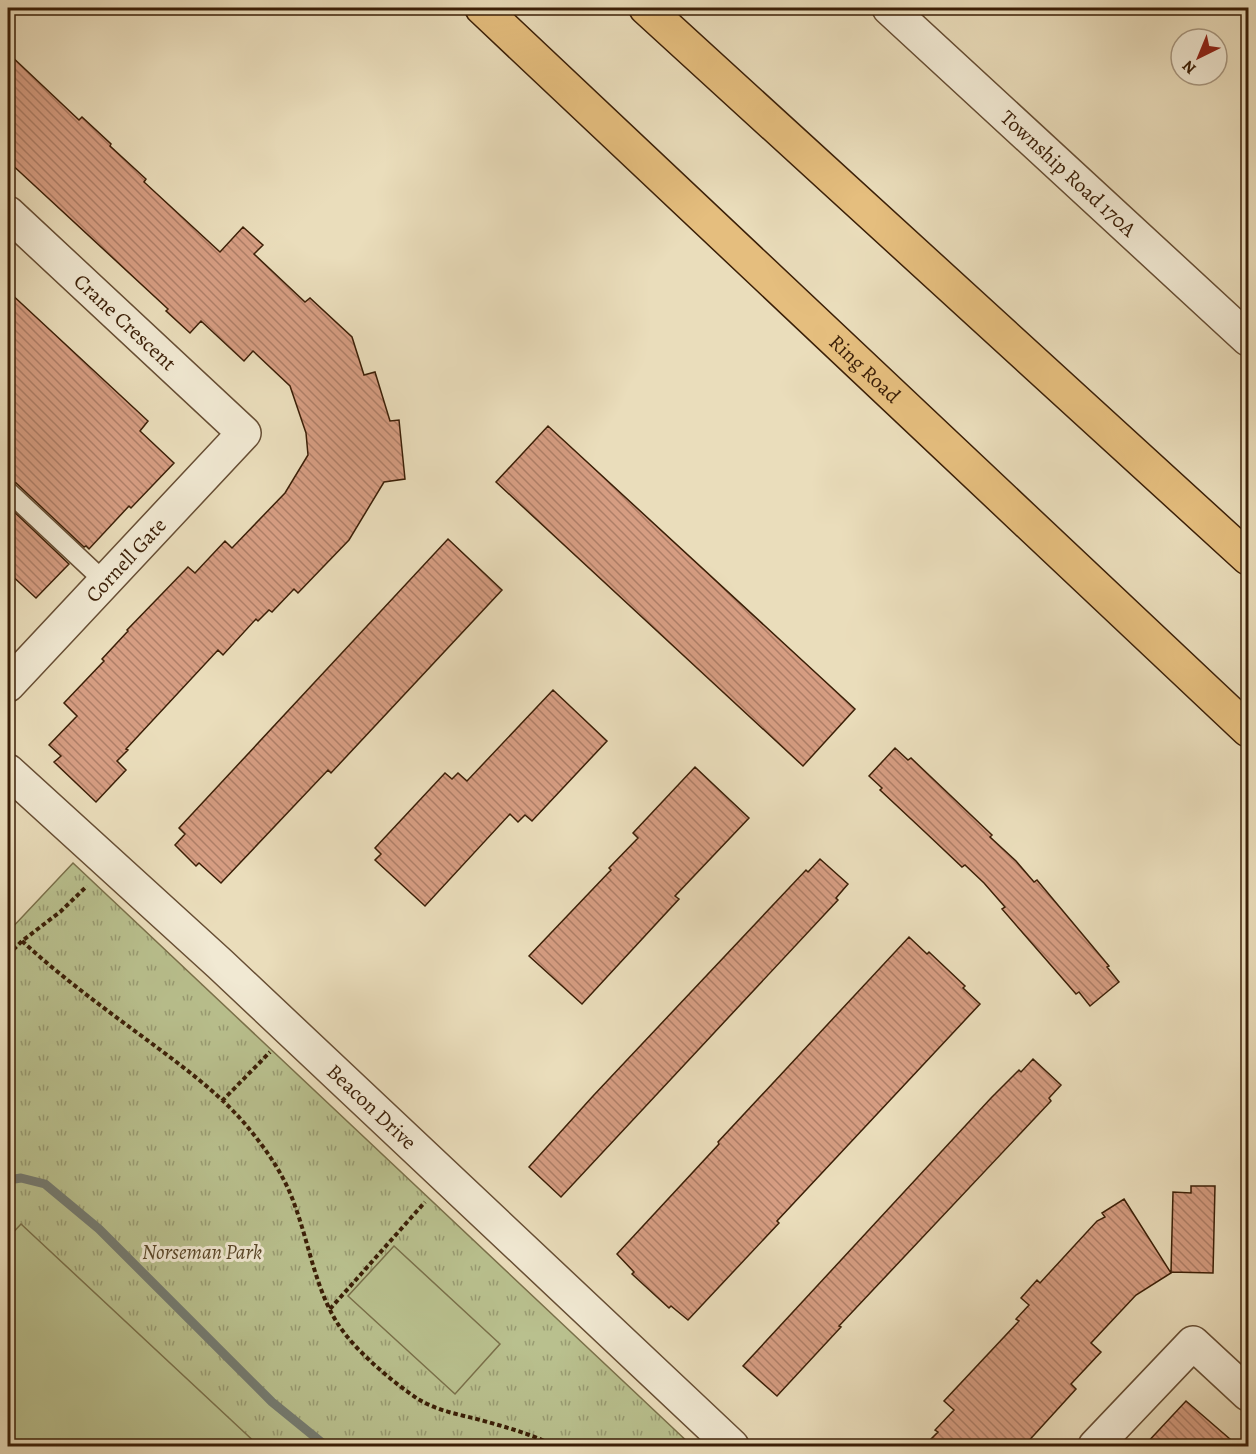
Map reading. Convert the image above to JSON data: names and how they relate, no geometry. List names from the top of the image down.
{
  "streets": {
    "highway": ["Ring Road"],
    "street": [
      "Township Road 170A",
      "Crane Crescent",
      "Cornell Gate",
      "Beacon Drive"
    ]
  },
  "crossings": [
    ["Crane Crescent", "Cornell Gate"]
  ],
  "parks": ["Norseman Park"],
  "north": "bottom left"
}
